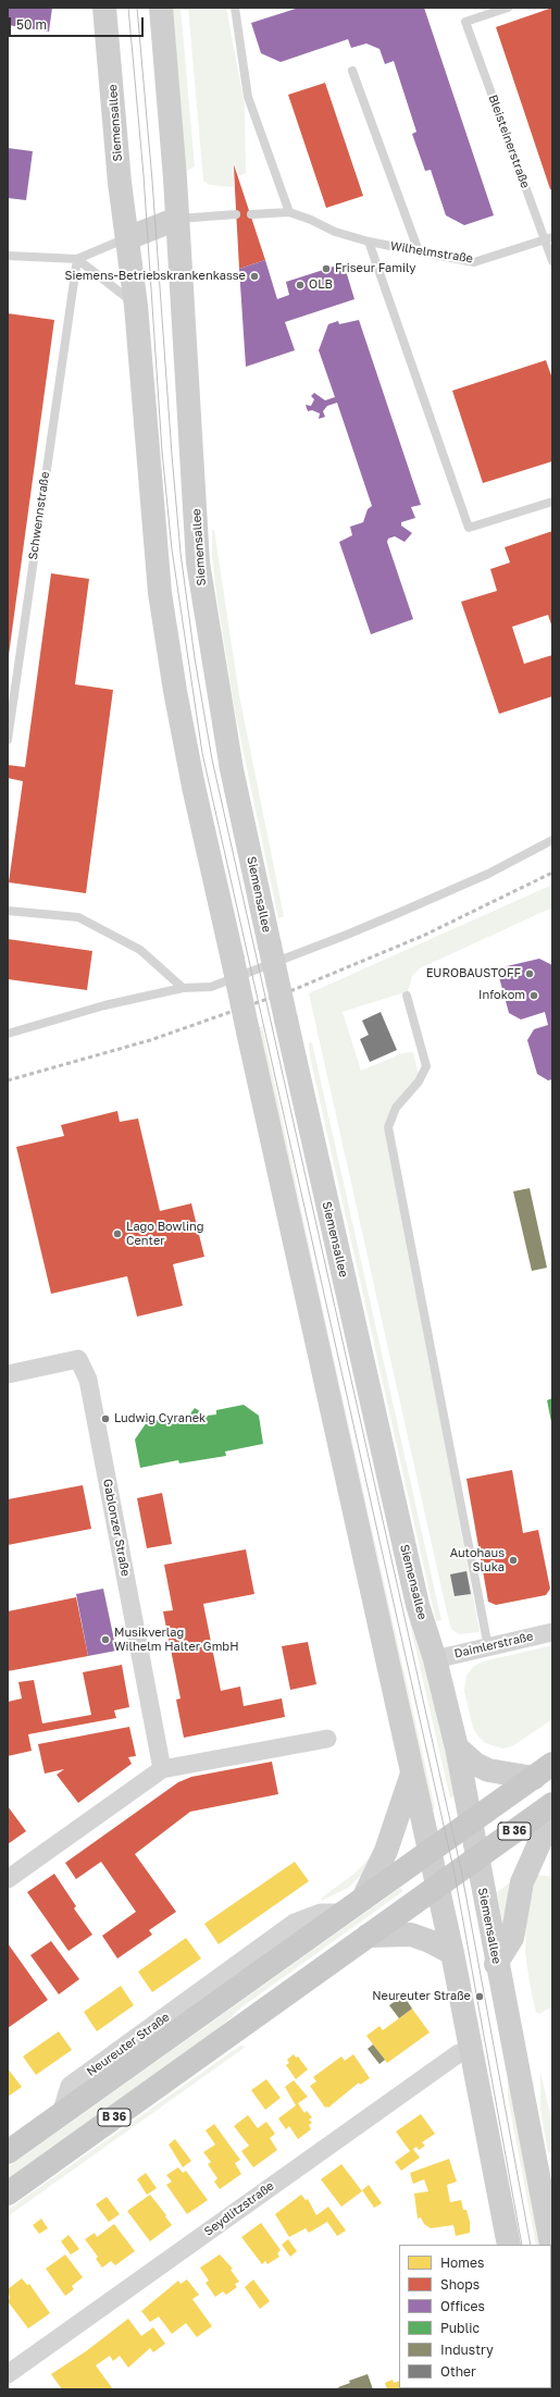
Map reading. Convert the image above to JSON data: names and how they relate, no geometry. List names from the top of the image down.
{
  "streets": {
    "main road": ["Siemensallee", "B 36", "Neureuter Straße"],
    "street": ["Gablonzer Straße", "Daimlerstraße", "Seydlitzstraße"],
    "lane": ["Bleisteinerstraße", "Wilhelmstraße", "Schwennstraße"]
  },
  "crossings": [
    ["Siemensallee", "Daimlerstraße"],
    ["Siemensallee", "B 36"],
    ["Siemensallee", "Neureuter Straße"],
    ["Siemensallee", "Seydlitzstraße"],
    ["Bleisteinerstraße", "Wilhelmstraße"]
  ],
  "places": [
    "Friseur Family",
    "Siemens-Betriebskrankenkasse",
    "OLB",
    "EUROBAUSTOFF",
    "Infokom",
    "Lago Bowling Center",
    "Ludwig Cyranek",
    "Autohaus Sluka",
    "Musikverlag Wilhelm Halter GmbH",
    "Neureuter Straße"
  ],
  "legend": [
    "Homes",
    "Shops",
    "Offices",
    "Public",
    "Industry",
    "Other"
  ],
  "scale_bar": "50 m"
}
